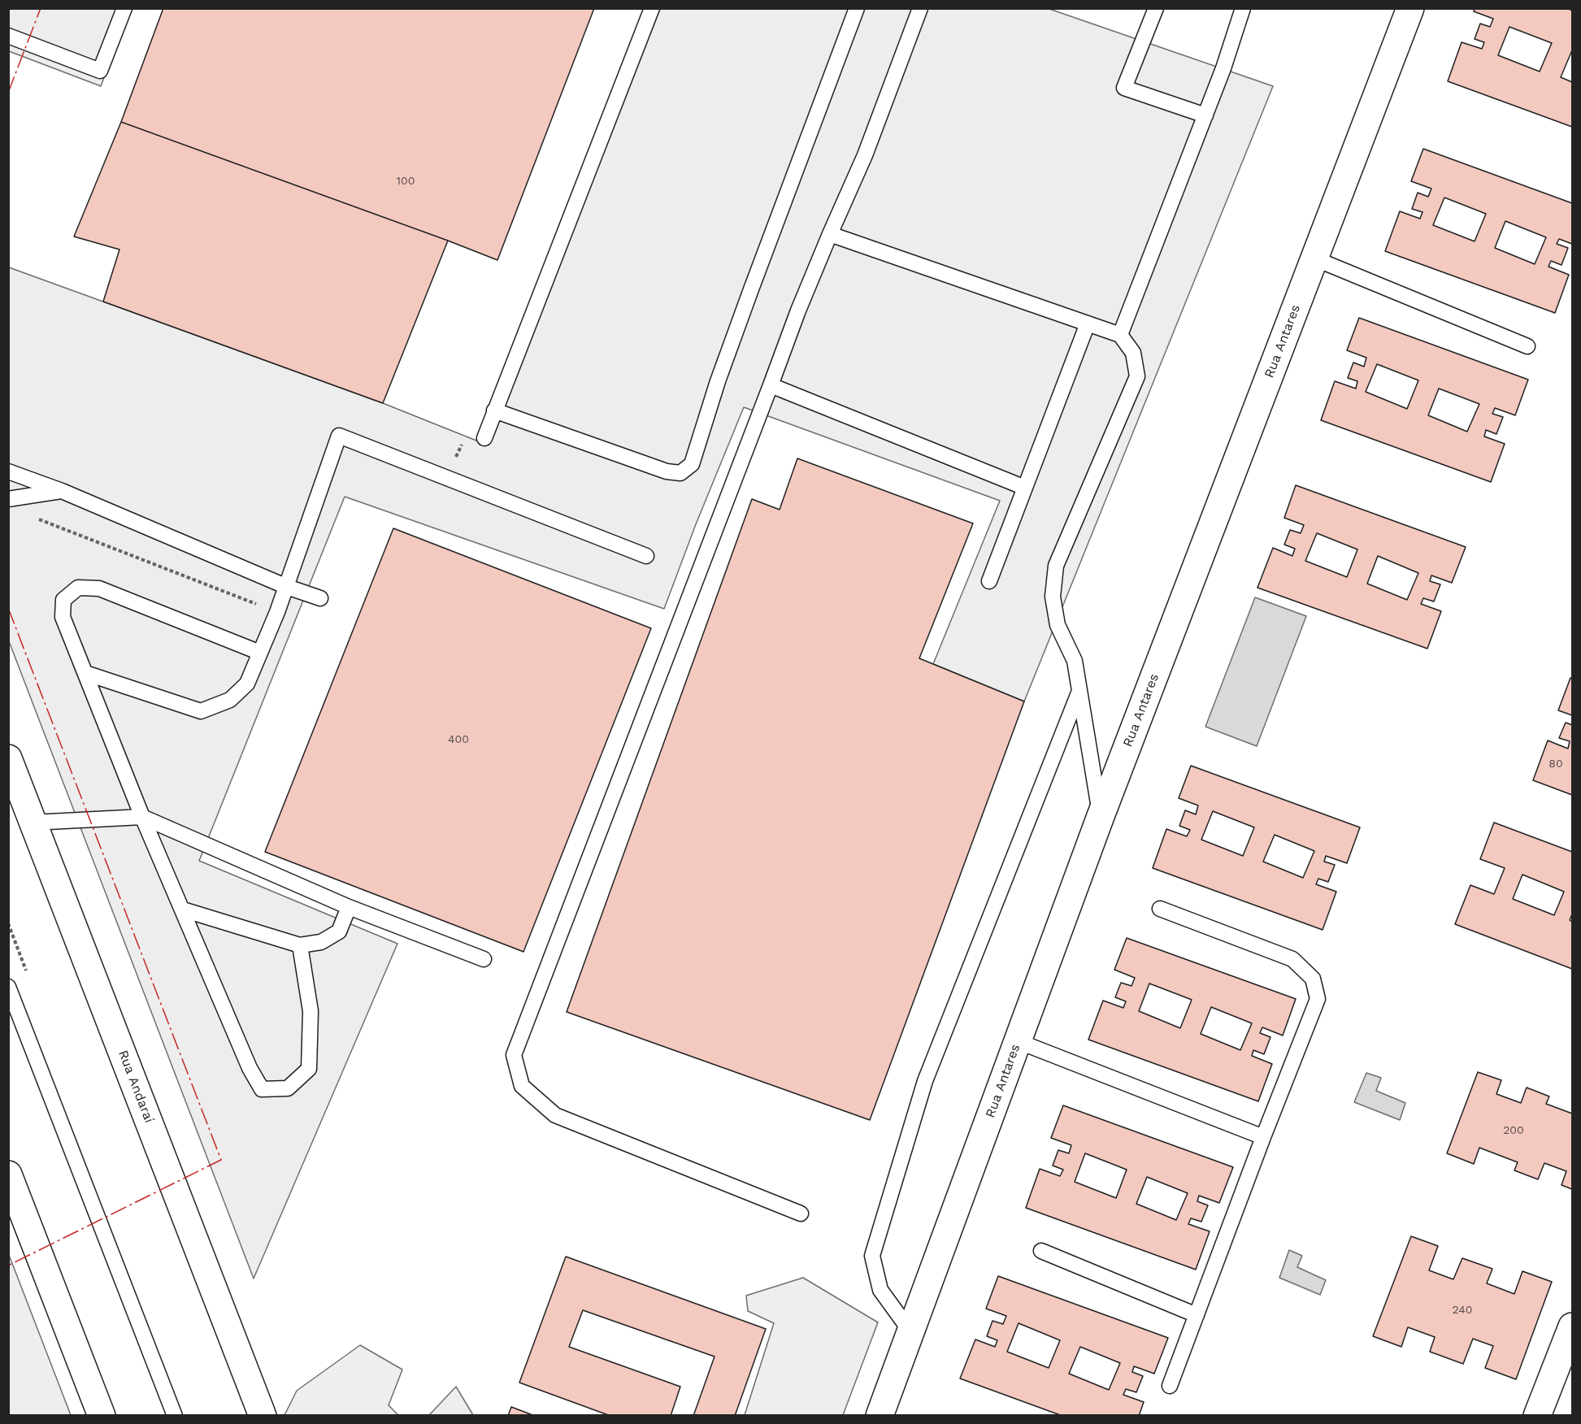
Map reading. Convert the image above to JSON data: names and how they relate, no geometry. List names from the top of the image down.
{
  "streets": {
    "street": ["Rua Antares", "Rua Andaraí"]
  },
  "house_numbers": [
    "100",
    "400",
    "80",
    "200",
    "240"
  ]
}
